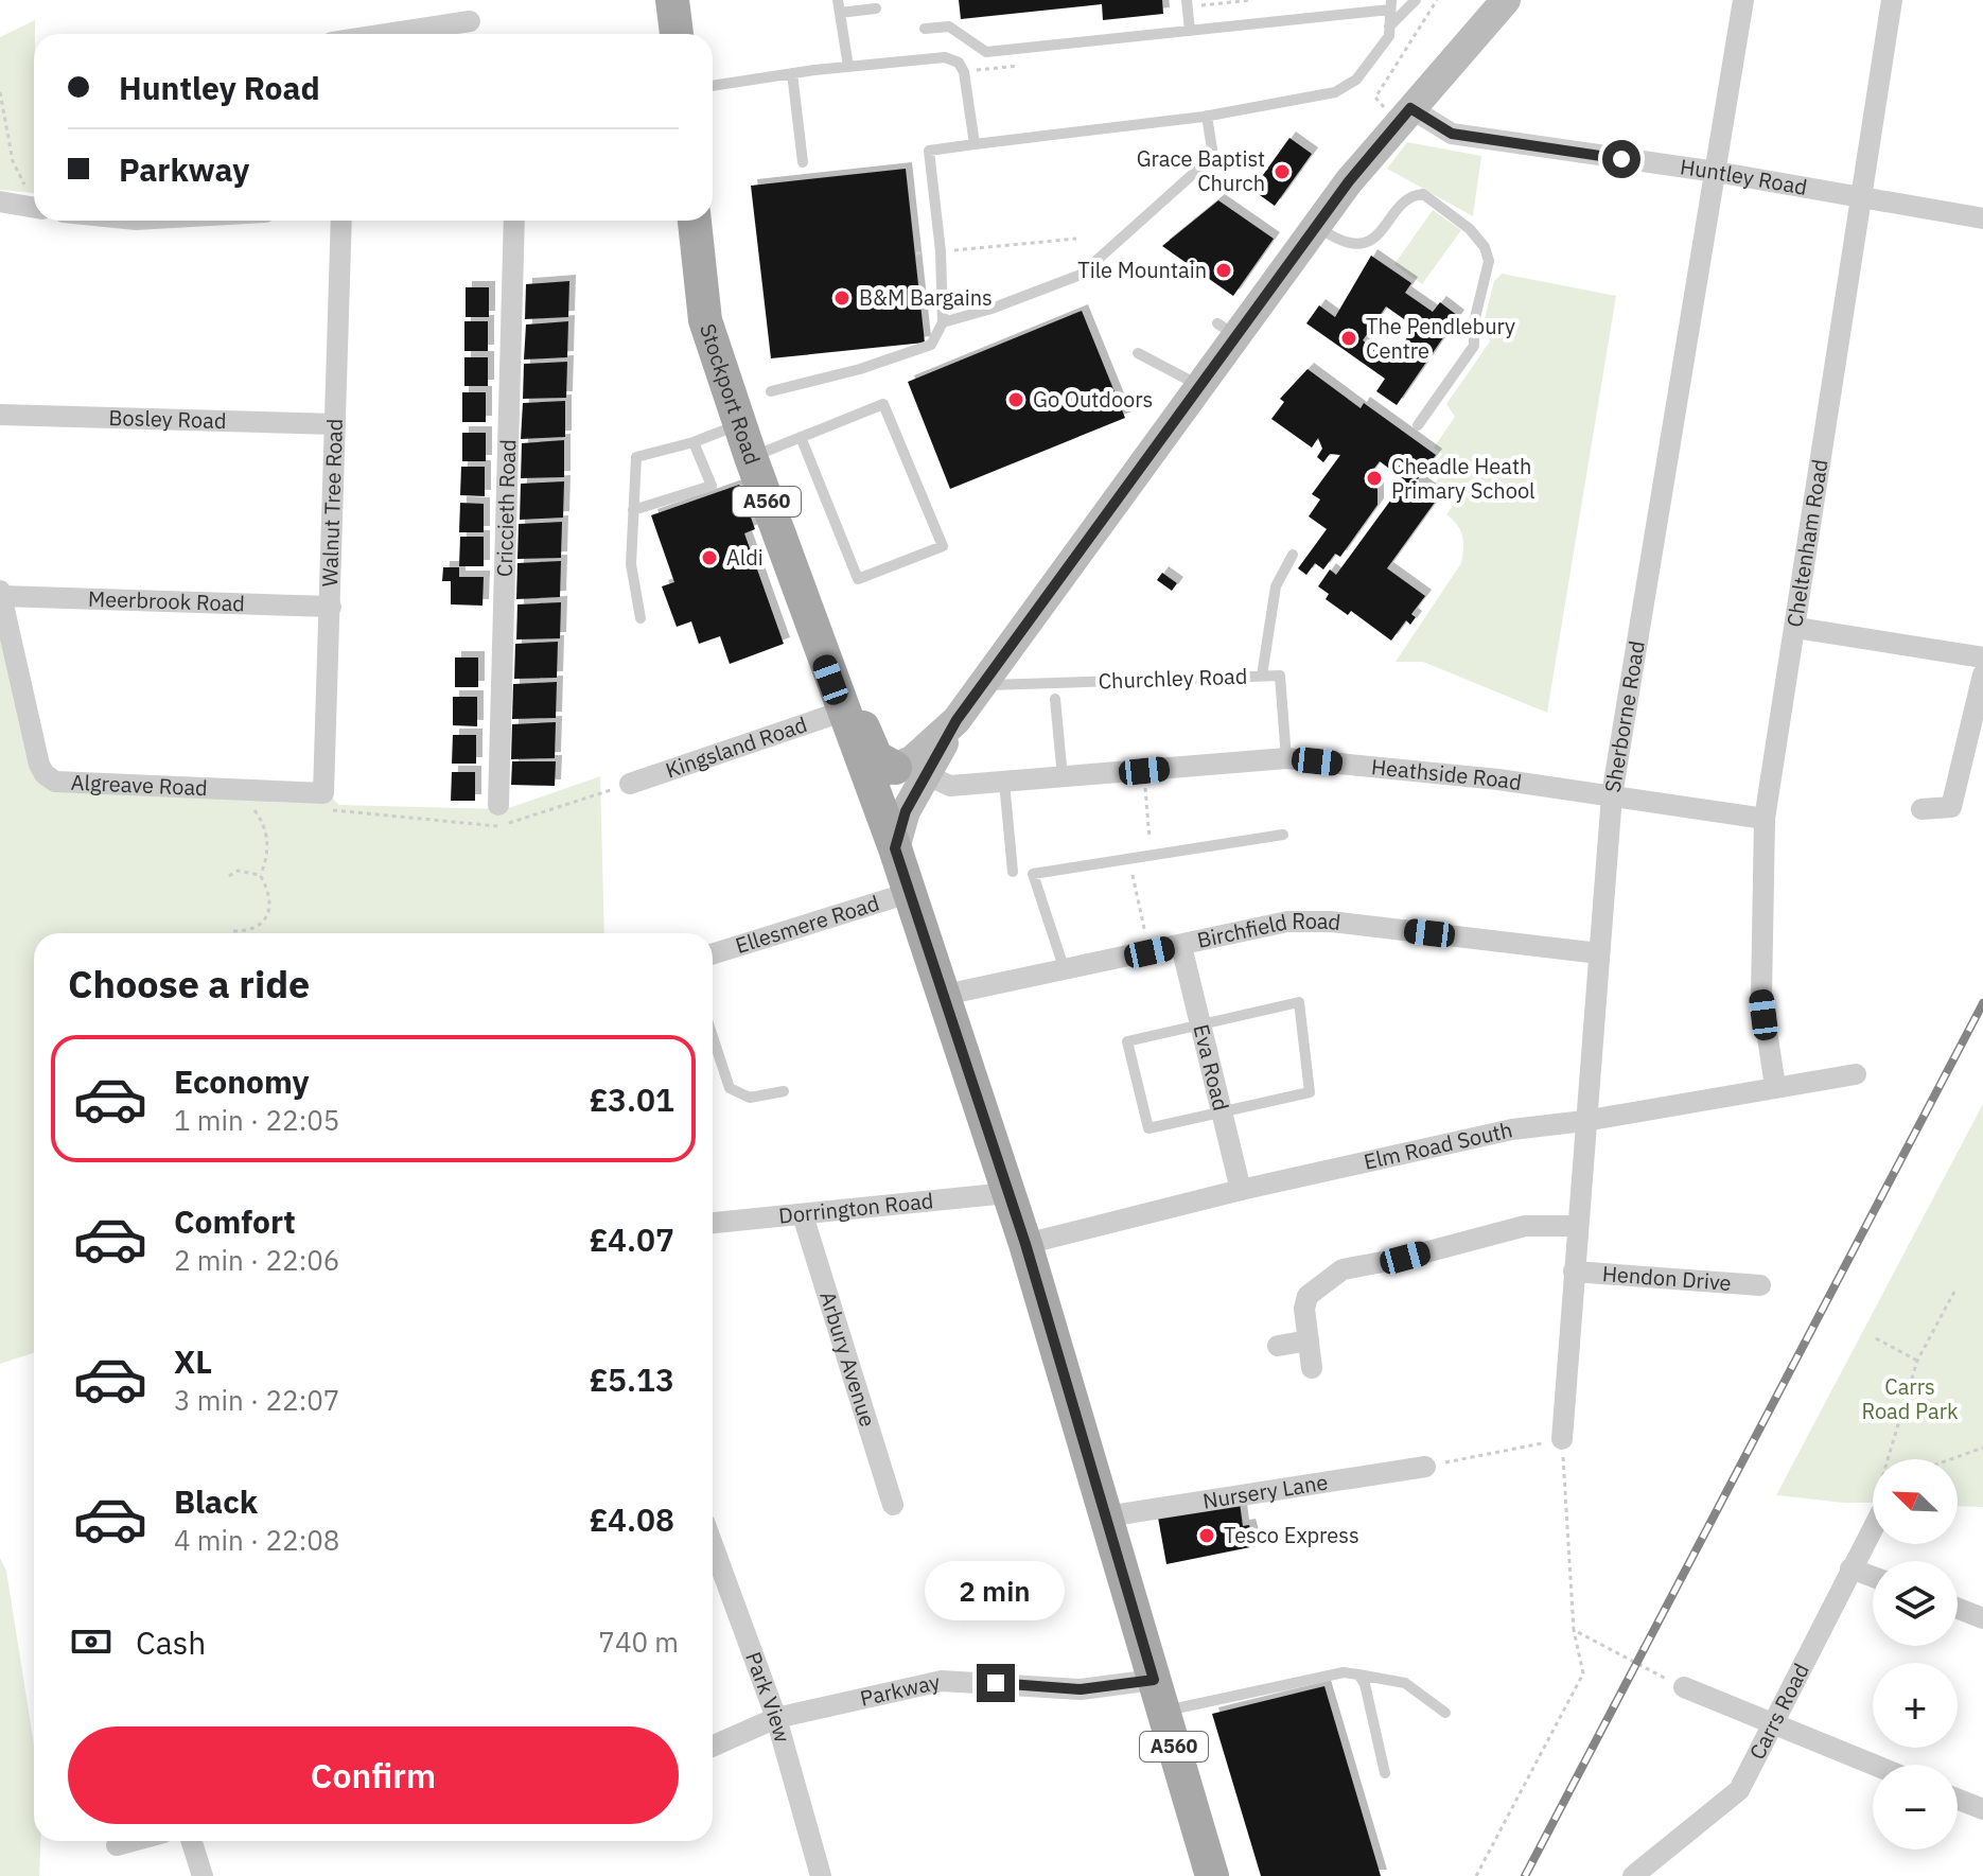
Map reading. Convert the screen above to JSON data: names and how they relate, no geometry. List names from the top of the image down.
{
  "streets": {
    "main road": ["Stockport Road", "A560"],
    "street": [
      "Huntley Road",
      "Bosley Road",
      "Walnut Tree Road",
      "Criccieth Road",
      "Cheltenham Road",
      "Meerbrook Road",
      "Sherborne Road",
      "Kingsland Road",
      "Heathside Road",
      "Algreave Road",
      "Ellesmere Road",
      "Birchfield Road",
      "Eva Road",
      "Elm Road South",
      "Dorrington Road",
      "Hendon Drive",
      "Arbury Avenue",
      "Nursery Lane",
      "Parkway",
      "Park View",
      "Carrs Road"
    ],
    "lane": ["Churchley Road"]
  },
  "crossings": [
    ["Huntley Road", "Cheltenham Road"],
    ["Huntley Road", "Sherborne Road"],
    ["Stockport Road", "A560"],
    ["Stockport Road", "Kingsland Road"],
    ["Bosley Road", "Walnut Tree Road"],
    ["A560", "Kingsland Road"],
    ["A560", "Heathside Road"],
    ["A560", "Ellesmere Road"],
    ["A560", "Birchfield Road"],
    ["A560", "Elm Road South"],
    ["A560", "Dorrington Road"],
    ["A560", "Nursery Lane"],
    ["A560", "Parkway"],
    ["Walnut Tree Road", "Meerbrook Road"],
    ["Walnut Tree Road", "Algreave Road"],
    ["Cheltenham Road", "Heathside Road"],
    ["Cheltenham Road", "Elm Road South"],
    ["Meerbrook Road", "Algreave Road"],
    ["Churchley Road", "Heathside Road"],
    ["Sherborne Road", "Heathside Road"],
    ["Sherborne Road", "Birchfield Road"],
    ["Sherborne Road", "Elm Road South"],
    ["Sherborne Road", "Hendon Drive"],
    ["Birchfield Road", "Eva Road"],
    ["Eva Road", "Elm Road South"],
    ["Dorrington Road", "Arbury Avenue"],
    ["Parkway", "Park View"]
  ],
  "parks": ["Carrs Road Park"],
  "places": [
    "Grace Baptist Church",
    "Tile Mountain",
    "B&M Bargains",
    "The Pendlebury Centre",
    "Go Outdoors",
    "Cheadle Heath Primary School",
    "Aldi",
    "Tesco Express"
  ],
  "north": "top left",
  "page": {
    "banner": ["Huntley Road", "Parkway"],
    "heading": "Choose a ride",
    "list": [
      {
        "name": "Economy",
        "note": "1 min · 22:05",
        "value": "£3.01"
      },
      {
        "name": "Comfort",
        "note": "2 min · 22:06",
        "value": "£4.07"
      },
      {
        "name": "XL",
        "note": "3 min · 22:07",
        "value": "£5.13"
      },
      {
        "name": "Black",
        "note": "4 min · 22:08",
        "value": "£4.08"
      }
    ],
    "map_buttons": ["+", "−"],
    "bubble": "2 min",
    "pay": ["Cash", "740 m"],
    "buttons": "Confirm"
  }
}
